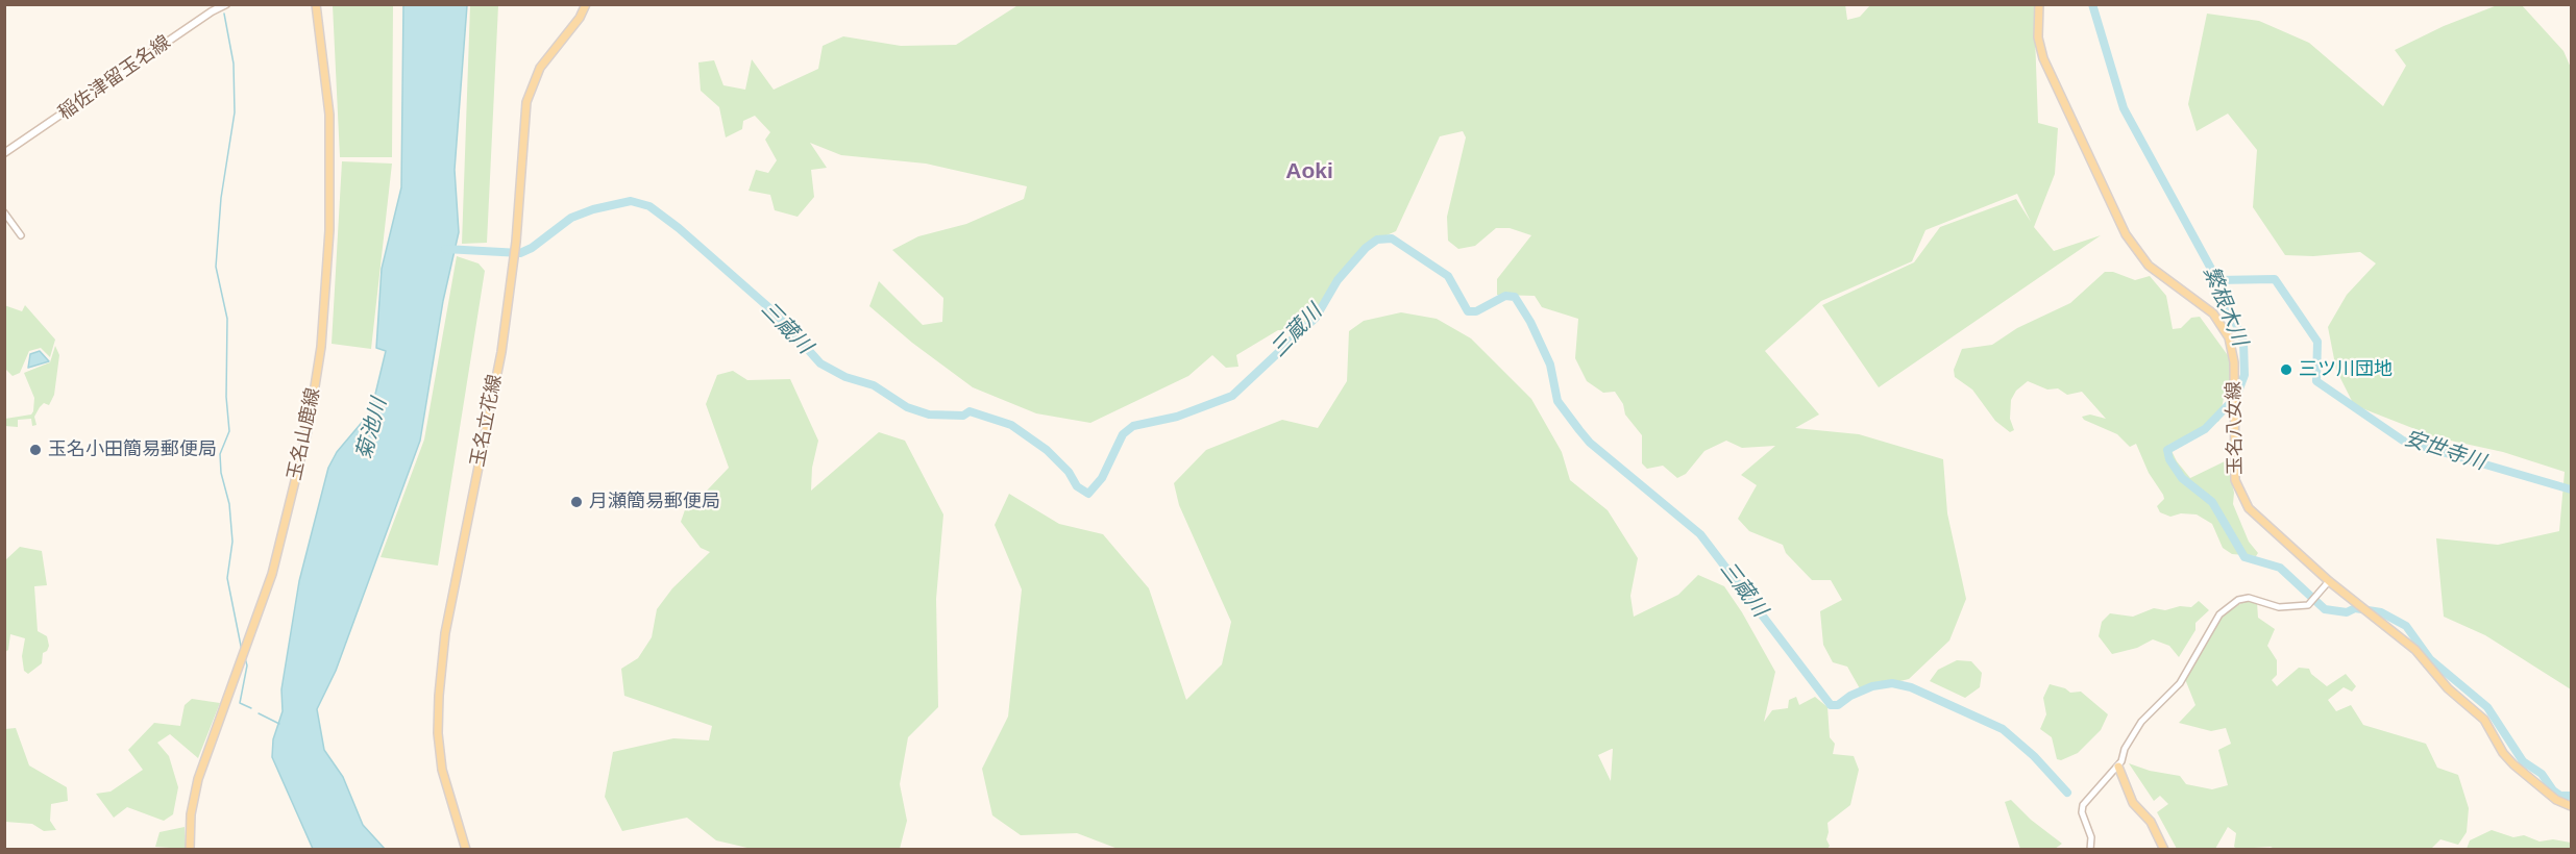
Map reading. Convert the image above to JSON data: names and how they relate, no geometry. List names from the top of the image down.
{
  "streets": {
    "main road": [
      "稲佐津留玉名線",
      "玉名立花線",
      "玉名八女線",
      "玉名山鹿線"
    ]
  },
  "districts": ["Aoki"],
  "water": [
    "繁根木川",
    "三蔵川",
    "菊池川",
    "安世寺川"
  ],
  "places": ["三ツ川団地", "玉名小田簡易郵便局", "月瀬簡易郵便局"]
}
